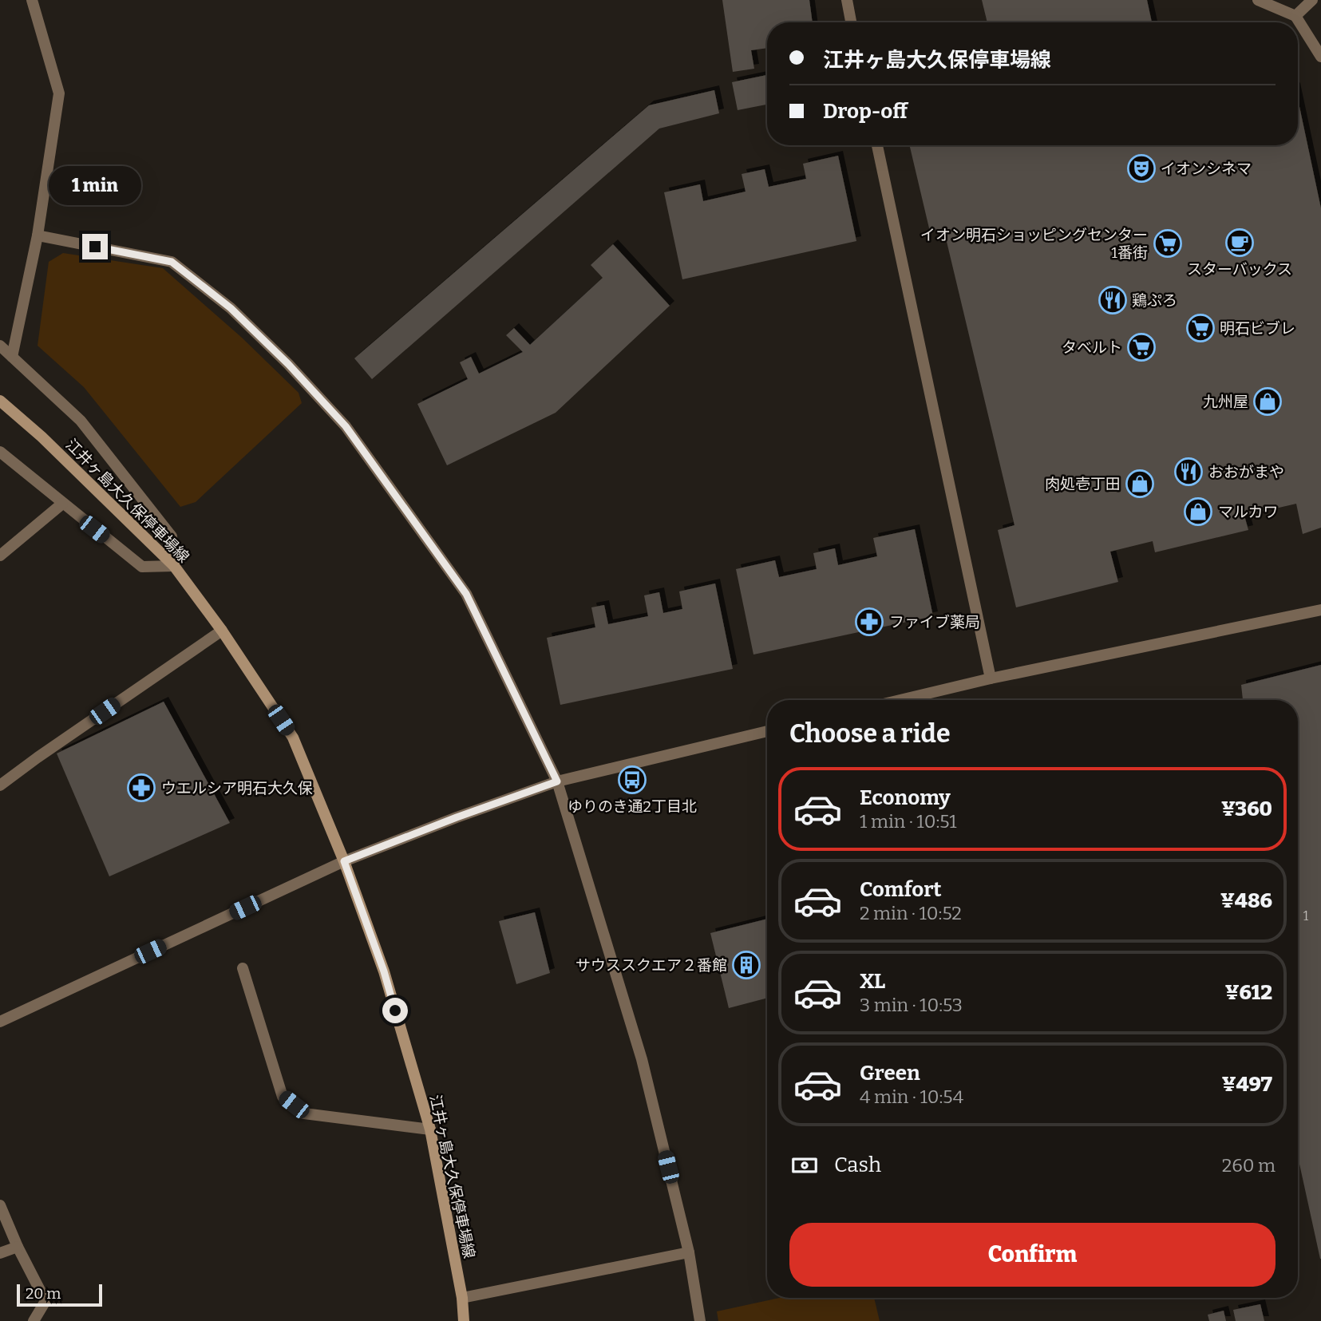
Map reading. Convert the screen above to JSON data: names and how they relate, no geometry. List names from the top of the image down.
{
  "streets": {
    "main road": ["江井ヶ島大久保停車場線"]
  },
  "places": {
    "theatre": ["イオンシネマ"],
    "cafe": ["スターバックス"],
    "supermarket": ["イオン明石ショッピングセンター 1番街", "明石ビブレ", "タベルト"],
    "restaurant": ["鶏ぷろ", "おおがまや"],
    "shop": ["九州屋", "肉処壱丁田", "マルカワ"],
    "pharmacy": ["ファイブ薬局", "ウエルシア明石大久保"],
    "bus stop": ["ゆりのき通2丁目北"],
    "building": ["サウススクエア２番館"]
  },
  "house_numbers": ["1"],
  "scale_bar": "20 m",
  "page": {
    "banner": ["江井ヶ島大久保停車場線", "Drop-off"],
    "bubble": "1 min",
    "heading": "Choose a ride",
    "list": [
      {
        "name": "Economy",
        "note": "1 min · 10:51",
        "value": "¥360"
      },
      {
        "name": "Comfort",
        "note": "2 min · 10:52",
        "value": "¥486"
      },
      {
        "name": "XL",
        "note": "3 min · 10:53",
        "value": "¥612"
      },
      {
        "name": "Green",
        "note": "4 min · 10:54",
        "value": "¥497"
      }
    ],
    "pay": ["Cash", "260 m"],
    "buttons": "Confirm",
    "scale": "20 m"
  }
}
